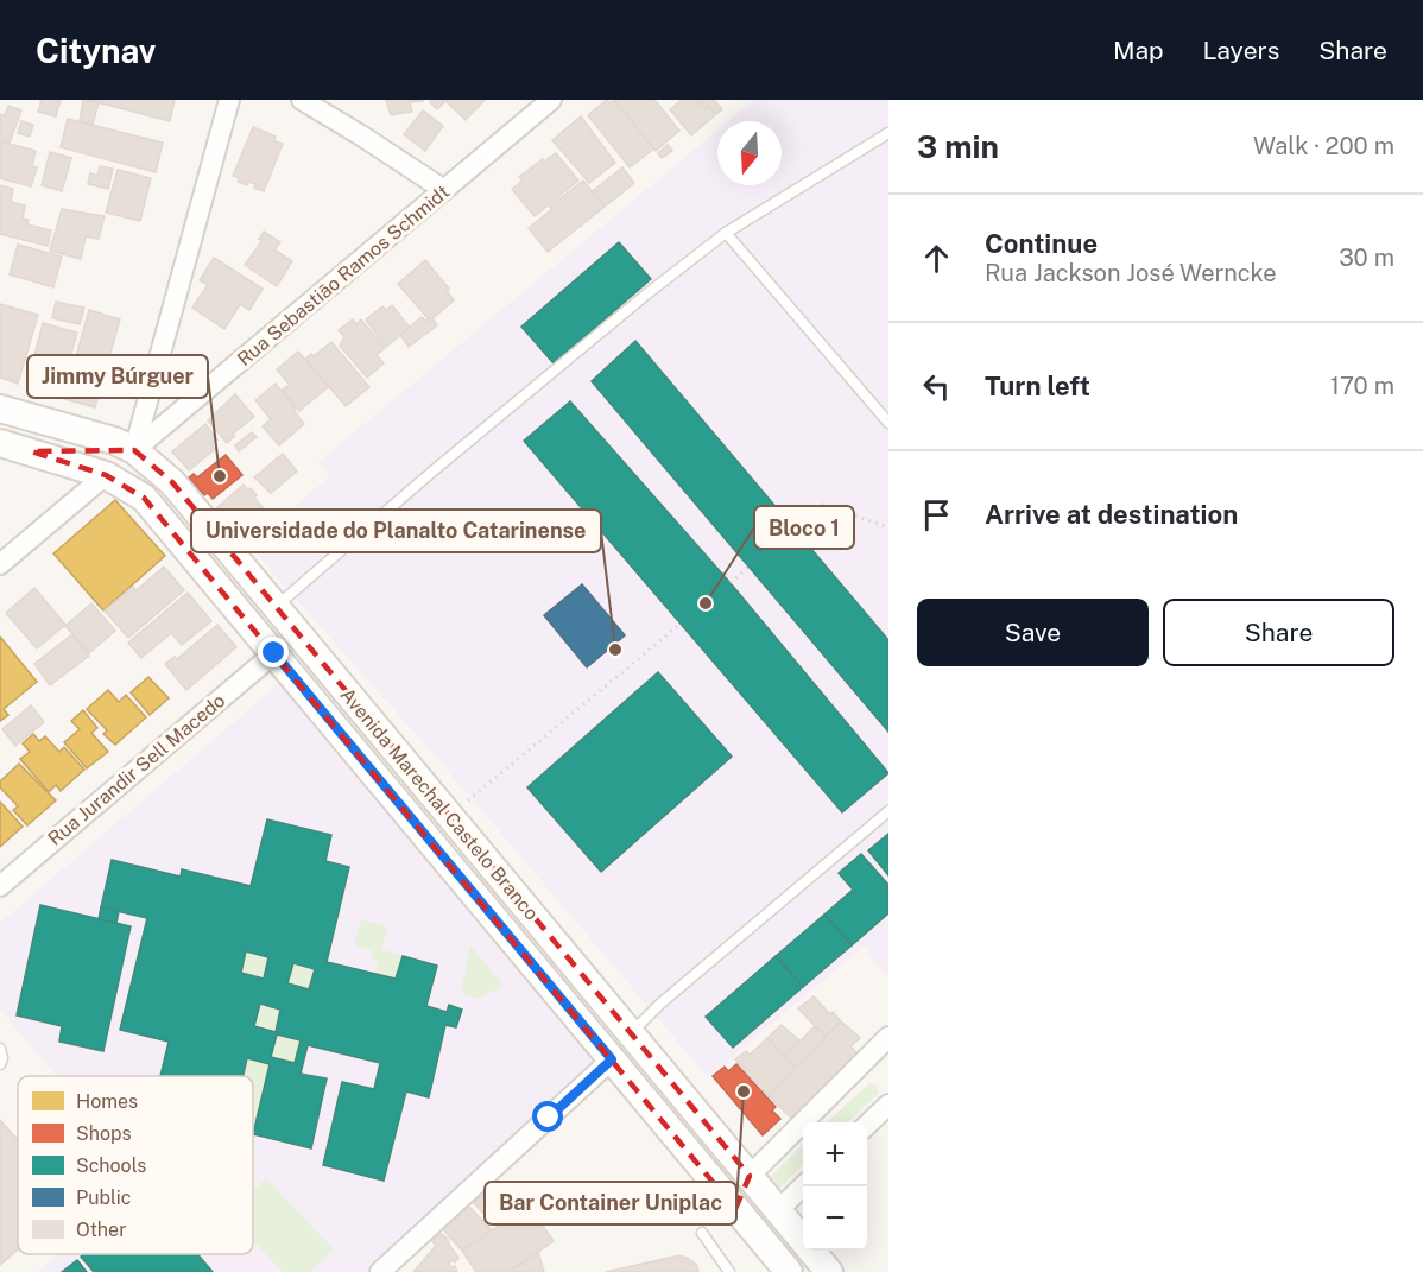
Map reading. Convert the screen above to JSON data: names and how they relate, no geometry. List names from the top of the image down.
{
  "streets": {
    "main road": ["Avenida Marechal Castelo Branco"],
    "street": ["Rua Sebastião Ramos Schmidt", "Rua Jurandir Sell Macedo"]
  },
  "crossings": [
    ["Rua Sebastião Ramos Schmidt", "Avenida Marechal Castelo Branco"],
    ["Rua Jurandir Sell Macedo", "Avenida Marechal Castelo Branco"]
  ],
  "places": [
    "Jimmy Búrguer",
    "Bloco 1",
    "Universidade do Planalto Catarinense",
    "Bar Container Uniplac"
  ],
  "legend": [
    "Homes",
    "Shops",
    "Schools",
    "Public",
    "Other"
  ],
  "north": "bottom",
  "page": {
    "header": "Citynav",
    "nav": ["Map", "Layers", "Share"],
    "heading": ["3 min", "Walk · 200 m"],
    "list": [
      ["Continue", "Rua Jackson José Werncke", "30 m"],
      ["Turn left", "170 m"],
      "Arrive at destination"
    ],
    "buttons": ["Save", "Share"],
    "map_buttons": ["+", "−"]
  }
}
